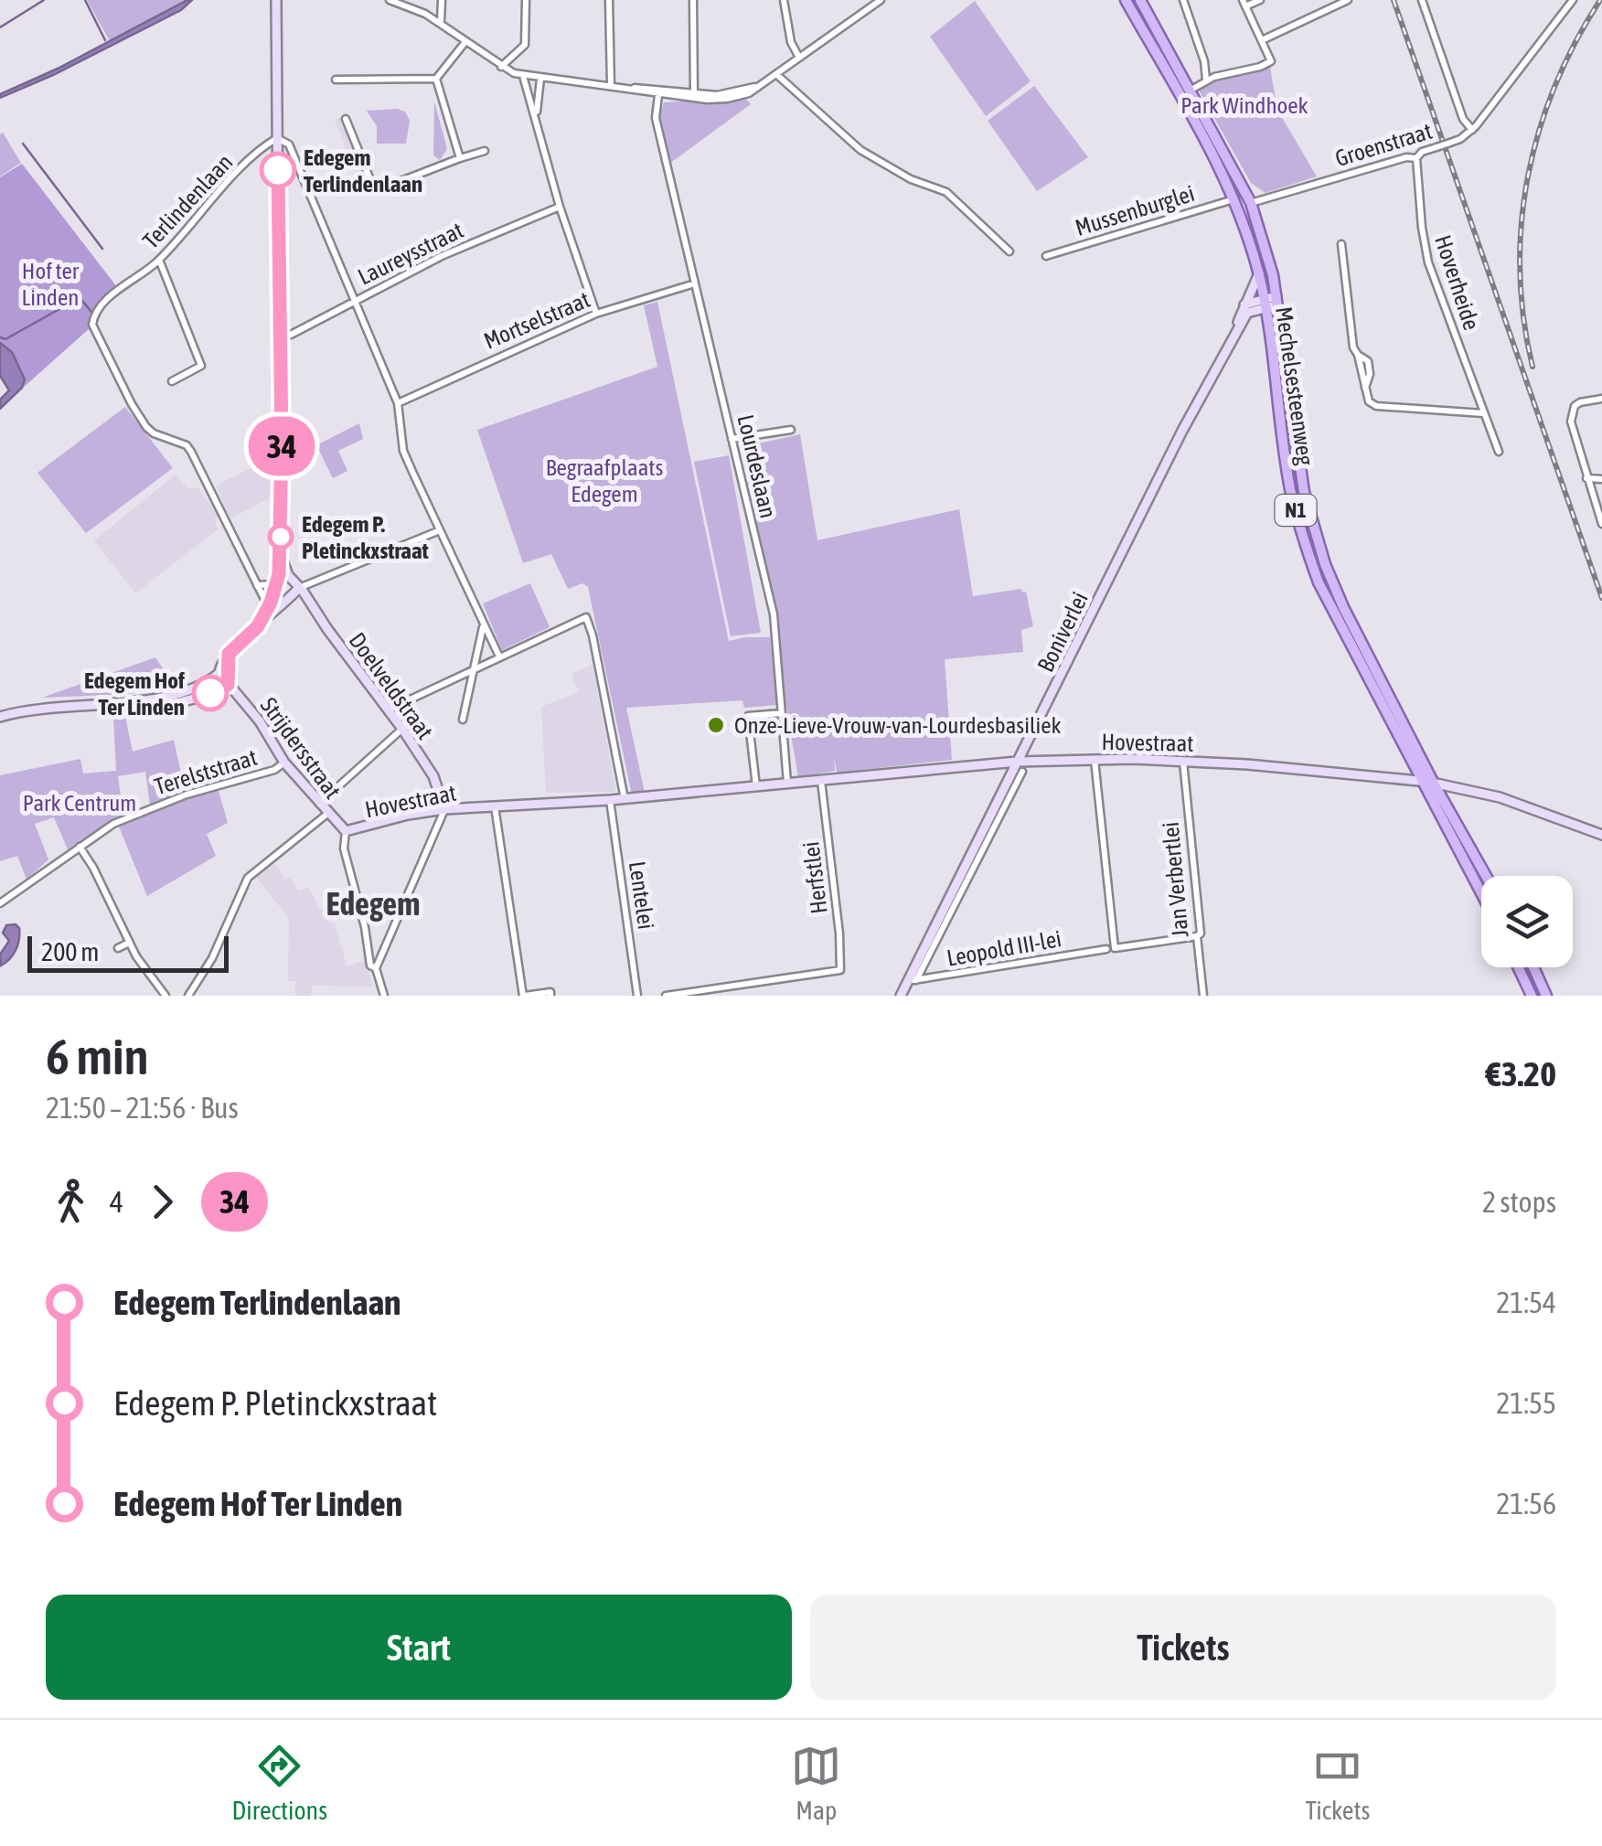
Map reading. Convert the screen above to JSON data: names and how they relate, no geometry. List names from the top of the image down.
{
  "streets": {
    "main road": ["Mechelsesteenweg", "N1"],
    "street": [
      "Groenstraat",
      "Terlindenlaan",
      "Mussenburglei",
      "Laureysstraat",
      "Hoverheide",
      "Mortselstraat",
      "Lourdeslaan",
      "Boniverlei",
      "Doelveldstraat",
      "Hovestraat",
      "Strijdersstraat",
      "Terelststraat",
      "Herfstlei",
      "Jan Verbertlei",
      "Lentelei",
      "Leopold III-lei"
    ]
  },
  "crossings": [
    ["Groenstraat", "Hoverheide"],
    ["Groenstraat", "Mechelsesteenweg"],
    ["Mussenburglei", "Mechelsesteenweg"],
    ["Mortselstraat", "Lourdeslaan"],
    ["Mechelsesteenweg", "Boniverlei"],
    ["Mechelsesteenweg", "Hovestraat"],
    ["Lourdeslaan", "Hovestraat"],
    ["Boniverlei", "Hovestraat"],
    ["Boniverlei", "Leopold III-lei"],
    ["Doelveldstraat", "Hovestraat"],
    ["Hovestraat", "Strijdersstraat"],
    ["Hovestraat", "Herfstlei"],
    ["Hovestraat", "Jan Verbertlei"],
    ["Hovestraat", "Lentelei"],
    ["Strijdersstraat", "Terelststraat"],
    ["Jan Verbertlei", "Leopold III-lei"]
  ],
  "districts": ["Edegem"],
  "parks": [
    "Park Windhoek",
    "Hof ter Linden",
    "Begraafplaats Edegem",
    "Park Centrum"
  ],
  "places": [
    "Edegem Terlindenlaan",
    "Edegem P. Pletinckxstraat",
    "Edegem Hof Ter Linden",
    "Onze-Lieve-Vrouw-van-Lourdesbasiliek"
  ],
  "lines": ["bus line 34"],
  "scale_bar": "200 m",
  "page": {
    "on_map": "34",
    "scale": "200 m",
    "heading": ["6 min", "21:50 – 21:56 · Bus", "€3.20"],
    "legs": ["4", "34", "2 stops"],
    "list": [
      {
        "name": "Edegem Terlindenlaan",
        "value": "21:54"
      },
      {
        "name": "Edegem P. Pletinckxstraat",
        "value": "21:55"
      },
      {
        "name": "Edegem Hof Ter Linden",
        "value": "21:56"
      }
    ],
    "buttons": ["Start", "Tickets"],
    "tabs": ["Directions", "Map", "Tickets"]
  }
}
